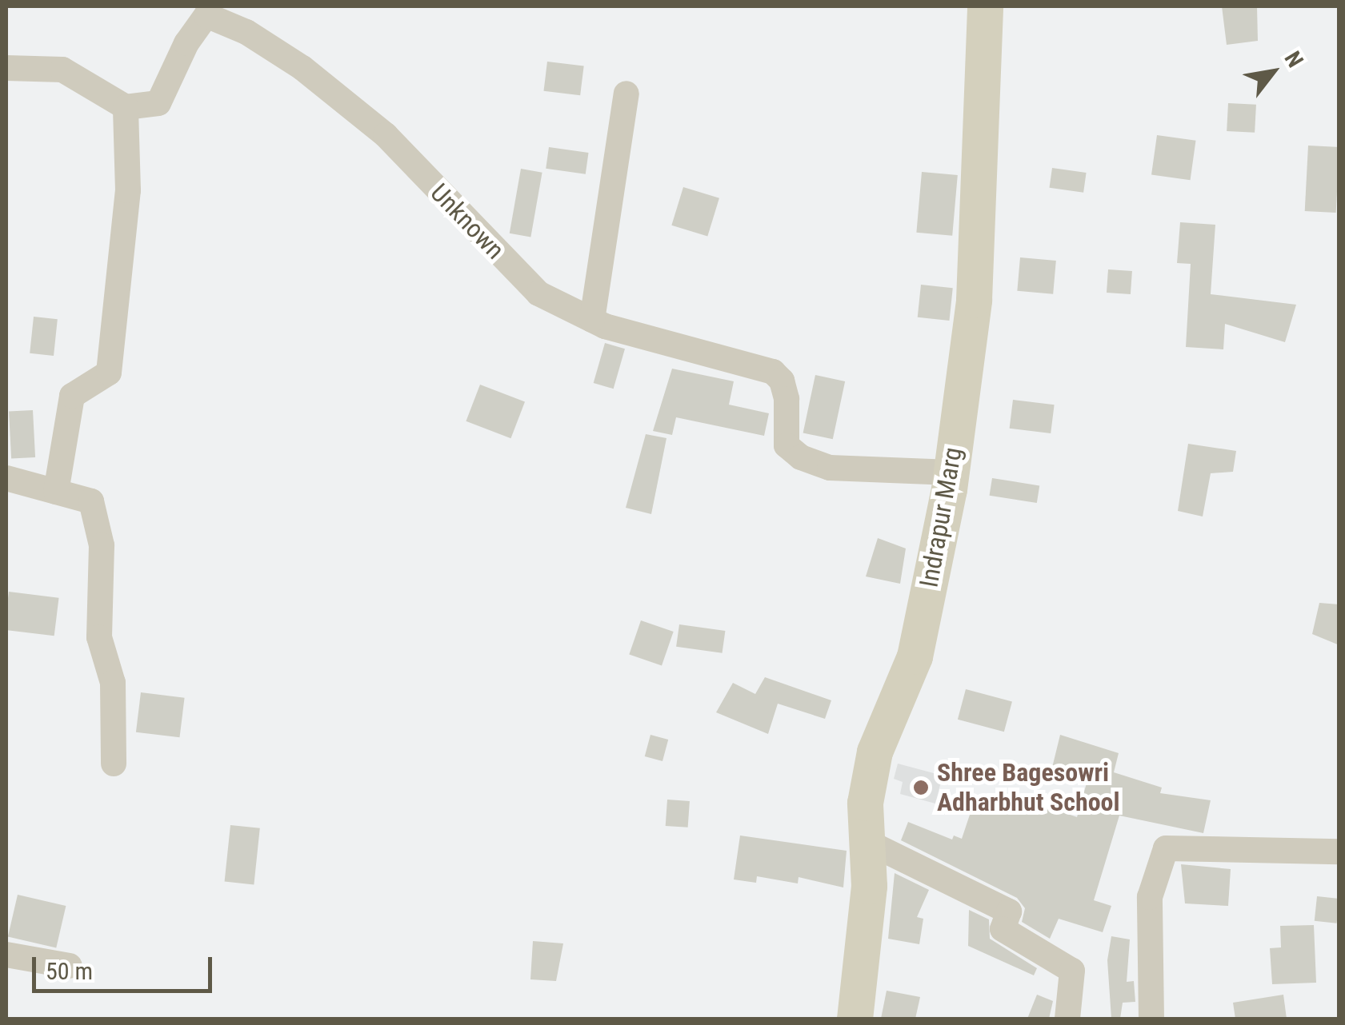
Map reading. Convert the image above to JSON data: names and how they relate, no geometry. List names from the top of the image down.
{
  "streets": {
    "street": ["Unknown", "Indrapur Marg"]
  },
  "crossings": [
    ["Unknown", "Indrapur Marg"]
  ],
  "places": ["Shree Bagesowri Adharbhut School"],
  "scale_bar": "50 m",
  "north": "top right"
}
